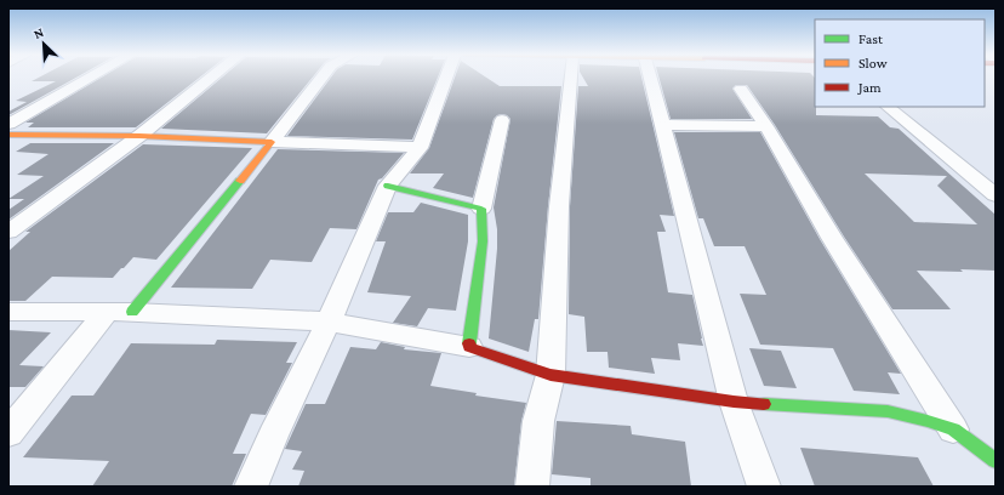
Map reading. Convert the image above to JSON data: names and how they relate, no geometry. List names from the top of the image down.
{
  "legend": ["Fast", "Slow", "Jam"],
  "north": "top left"
}
